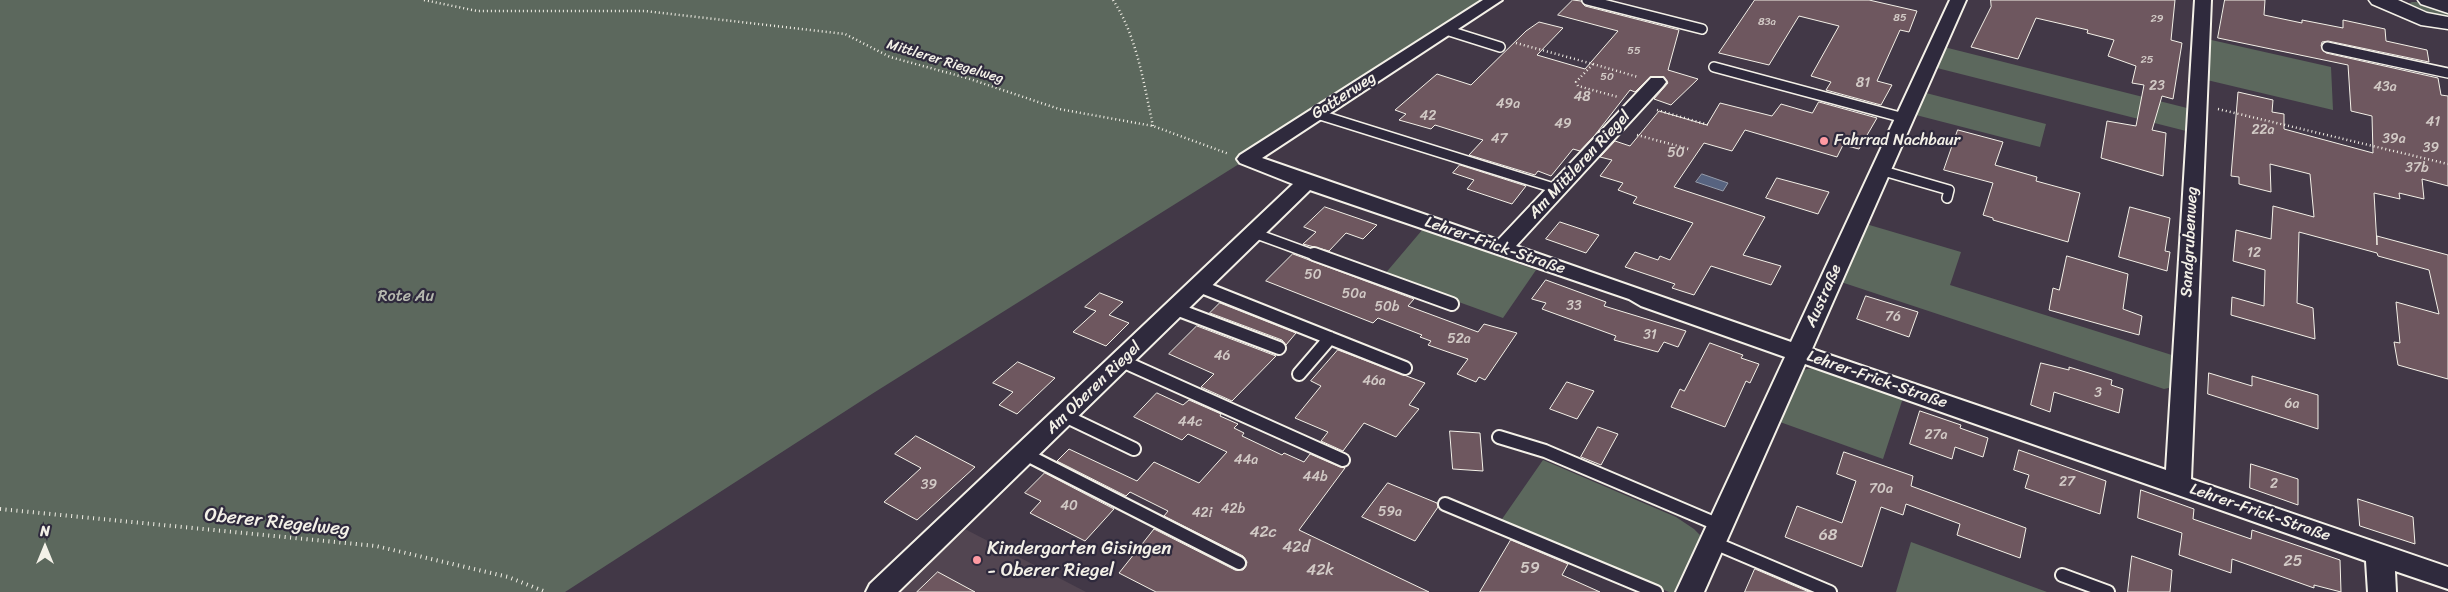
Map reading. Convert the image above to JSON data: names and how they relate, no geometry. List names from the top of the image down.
{
  "streets": {
    "street": [
      "Gatterweg",
      "Am Mittleren Riegel",
      "Sandgrubenweg",
      "Lehrer-Frick-Straße",
      "Austraße",
      "Am Oberen Riegel"
    ],
    "path": ["Mittlerer Riegelweg", "Oberer Riegelweg"]
  },
  "crossings": [
    ["Mittlerer Riegelweg", "Gatterweg"],
    ["Am Mittleren Riegel", "Lehrer-Frick-Straße"],
    ["Sandgrubenweg", "Lehrer-Frick-Straße"],
    ["Lehrer-Frick-Straße", "Austraße"],
    ["Lehrer-Frick-Straße", "Am Oberen Riegel"]
  ],
  "parks": ["Rote Au"],
  "places": ["Fahrrad Nachbaur", "Kindergarten Gisingen - Oberer Riegel"],
  "house_numbers": [
    "85",
    "29",
    "83a",
    "55",
    "25",
    "50",
    "81",
    "23",
    "43a",
    "48",
    "49a",
    "42",
    "41",
    "49",
    "22a",
    "47",
    "39a",
    "39",
    "50",
    "37b",
    "12",
    "50",
    "50a",
    "33",
    "50b",
    "76",
    "31",
    "52a",
    "46",
    "46a",
    "3",
    "6a",
    "44c",
    "27a",
    "44a",
    "44b",
    "27",
    "2",
    "39",
    "70a",
    "40",
    "42b",
    "59a",
    "42i",
    "42c",
    "68",
    "42d",
    "25",
    "59",
    "42k"
  ],
  "north": "top"
}
